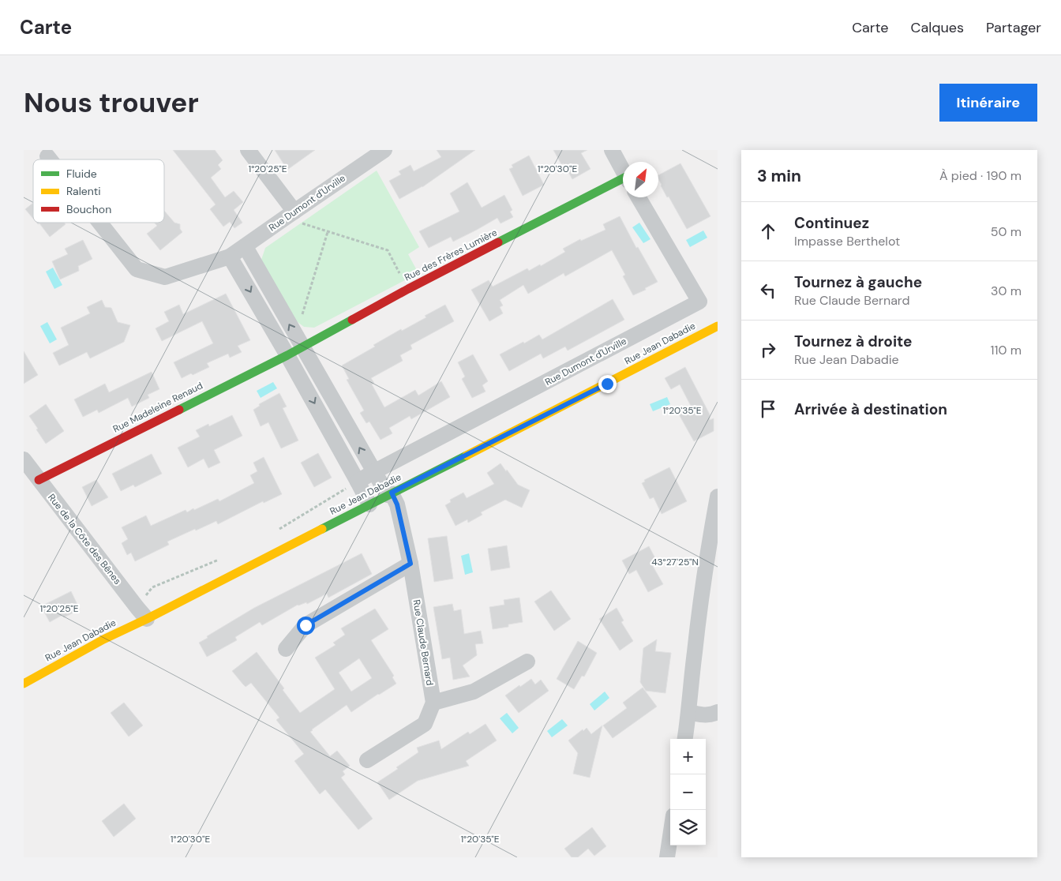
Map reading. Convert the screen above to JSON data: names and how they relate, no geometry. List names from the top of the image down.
{
  "streets": {
    "street": [
      "Rue Dumont d'Urville",
      "Rue des Frères Lumière",
      "Rue Jean Dabadie",
      "Rue Madeleine Renaud",
      "Rue de la Côte des Bênes",
      "Rue Claude Bernard"
    ]
  },
  "crossings": [
    ["Rue Dumont d'Urville", "Rue Claude Bernard"],
    ["Rue des Frères Lumière", "Rue Madeleine Renaud"],
    ["Rue des Frères Lumière", "Rue Claude Bernard"],
    ["Rue Jean Dabadie", "Rue de la Côte des Bênes"],
    ["Rue Jean Dabadie", "Rue Claude Bernard"],
    ["Rue Madeleine Renaud", "Rue de la Côte des Bênes"]
  ],
  "legend": ["Fluide", "Ralenti", "Bouchon"],
  "north": "top right",
  "page": {
    "header": "Carte",
    "nav": ["Carte", "Calques", "Partager"],
    "buttons": "Itinéraire",
    "title": "Nous trouver",
    "heading": ["3 min", "À pied · 190 m"],
    "list": [
      ["Continuez", "Impasse Berthelot", "50 m"],
      ["Tournez à gauche", "Rue Claude Bernard", "30 m"],
      ["Tournez à droite", "Rue Jean Dabadie", "110 m"],
      "Arrivée à destination"
    ],
    "map_buttons": ["+", "−"]
  },
  "coordinates": [
    "1°20'25\"E",
    "1°20'30\"E",
    "1°20'35\"E",
    "43°27'25\"N"
  ]
}
